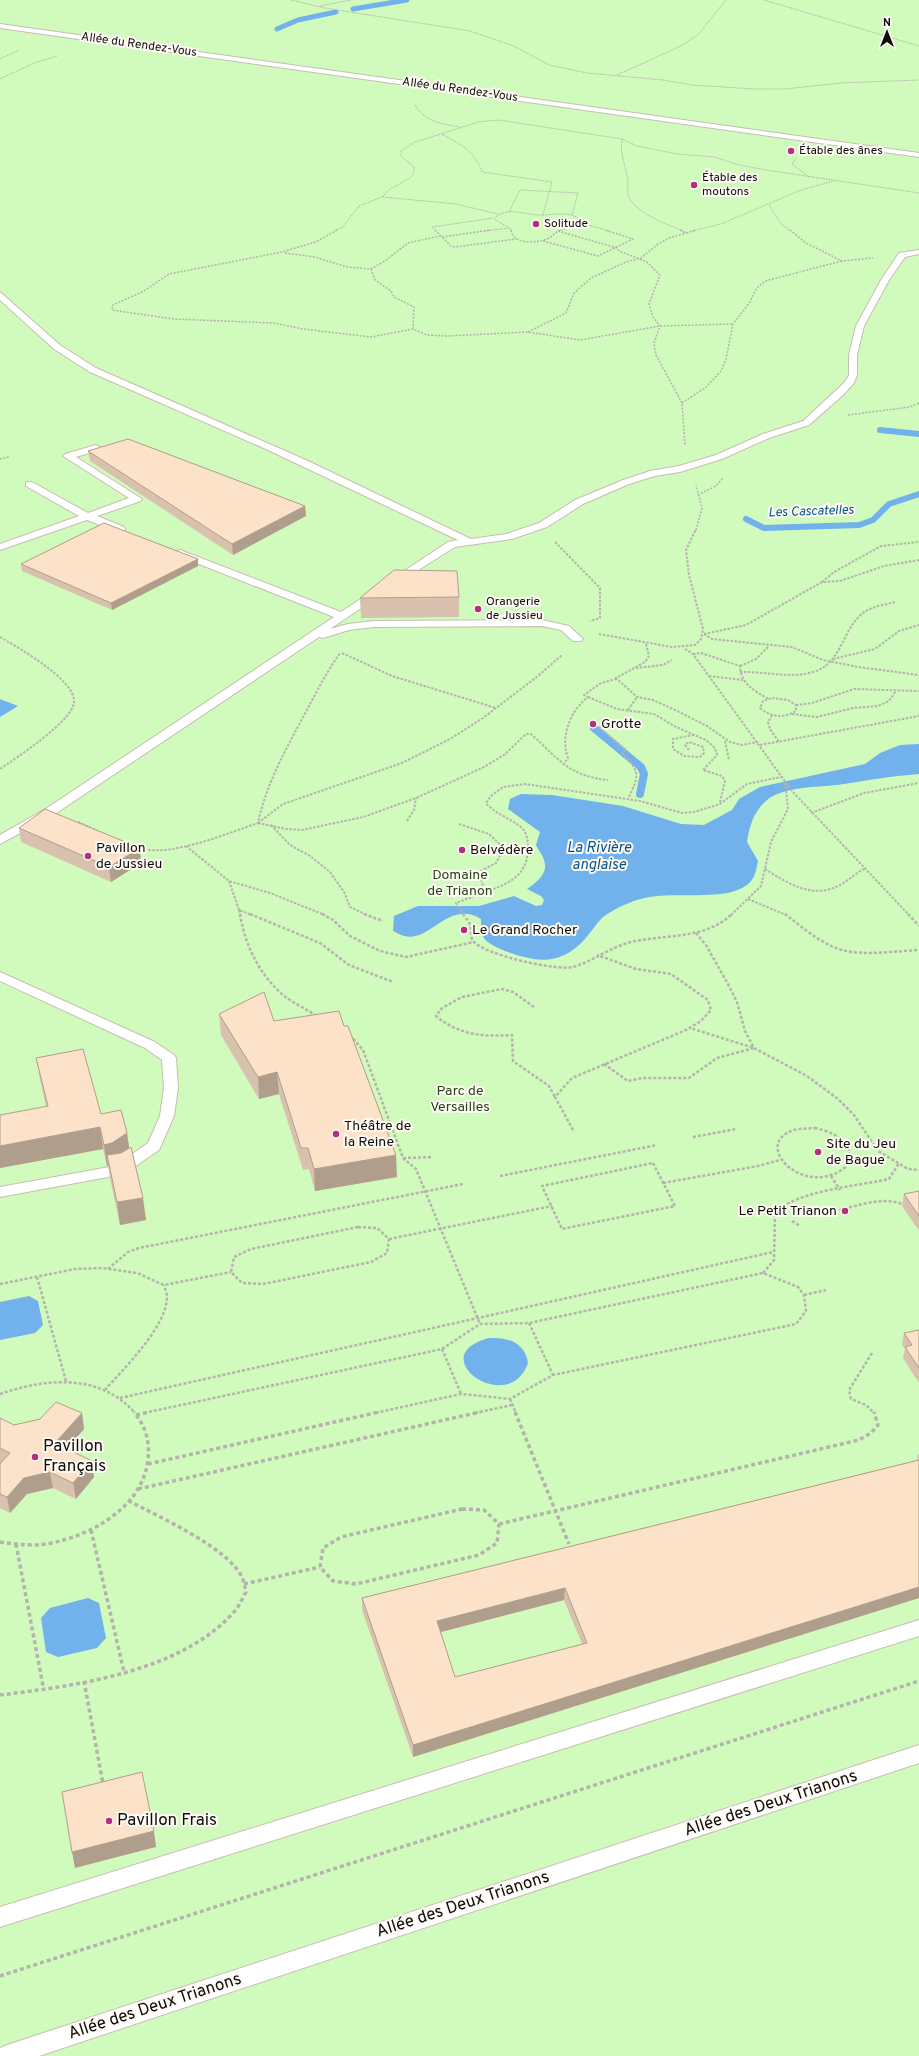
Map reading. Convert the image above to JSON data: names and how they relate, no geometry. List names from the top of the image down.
{
  "streets": {
    "lane": ["Allée du Rendez-Vous", "Allée des Deux Trianons"]
  },
  "water": ["Les Cascatelles", "La Rivière anglaise"],
  "parks": ["Domaine de Trianon", "Parc de Versailles"],
  "places": [
    "Étable des ânes",
    "Étable des moutons",
    "Solitude",
    "Orangerie de Jussieu",
    "Grotte",
    "Belvédère",
    "Pavillon de Jussieu",
    "Le Grand Rocher",
    "Théâtre de la Reine",
    "Site du Jeu de Bague",
    "Le Petit Trianon",
    "Pavillon Français",
    "Pavillon Frais"
  ],
  "north": "top"
}
